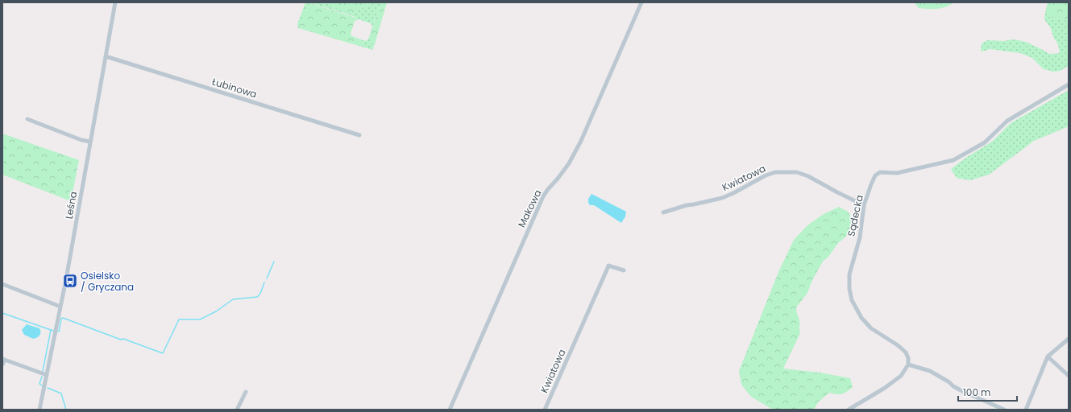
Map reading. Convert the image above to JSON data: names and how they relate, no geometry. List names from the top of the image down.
{
  "streets": {
    "street": [
      "Łubinowa",
      "Kwiatowa",
      "Leśna",
      "Makowa",
      "Sądecka"
    ]
  },
  "crossings": [
    ["Łubinowa", "Leśna"],
    ["Kwiatowa", "Sądecka"]
  ],
  "places": {
    "bus stop": ["Osielsko / Gryczana"]
  },
  "scale_bar": "100 m"
}
